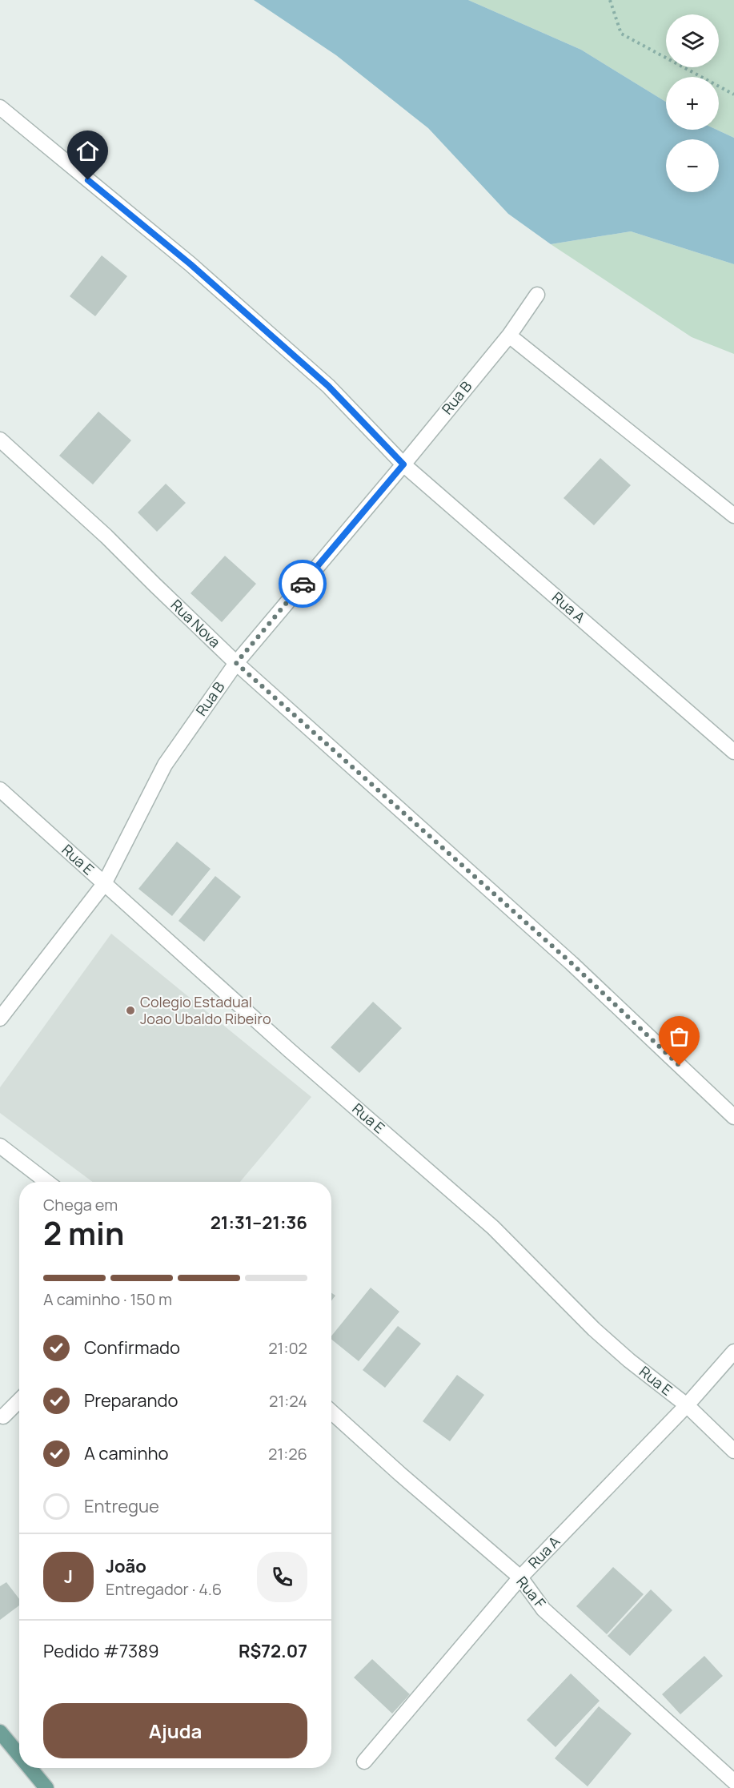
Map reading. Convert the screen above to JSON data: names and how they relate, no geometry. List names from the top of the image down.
{
  "streets": {
    "street": [
      "Rua B",
      "Rua A",
      "Rua Nova",
      "Rua E",
      "Rua F"
    ]
  },
  "crossings": [
    ["Rua B", "Rua A"],
    ["Rua B", "Rua Nova"],
    ["Rua B", "Rua E"],
    ["Rua A", "Rua E"],
    ["Rua A", "Rua F"]
  ],
  "places": ["Colegio Estadual Joao Ubaldo Ribeiro"],
  "page": {
    "map_buttons": ["+", "−"],
    "heading": ["2 min", "Chega em", "21:31–21:36"],
    "panel": [
      "João",
      "Entregador · 4.6",
      "Pedido #7389",
      "R$72.07"
    ],
    "bar": "A caminho · 150 m",
    "list": [
      ["Confirmado", "21:02"],
      ["Preparando", "21:24"],
      ["A caminho", "21:26"],
      "Entregue"
    ],
    "round": "J",
    "buttons": "Ajuda"
  }
}
